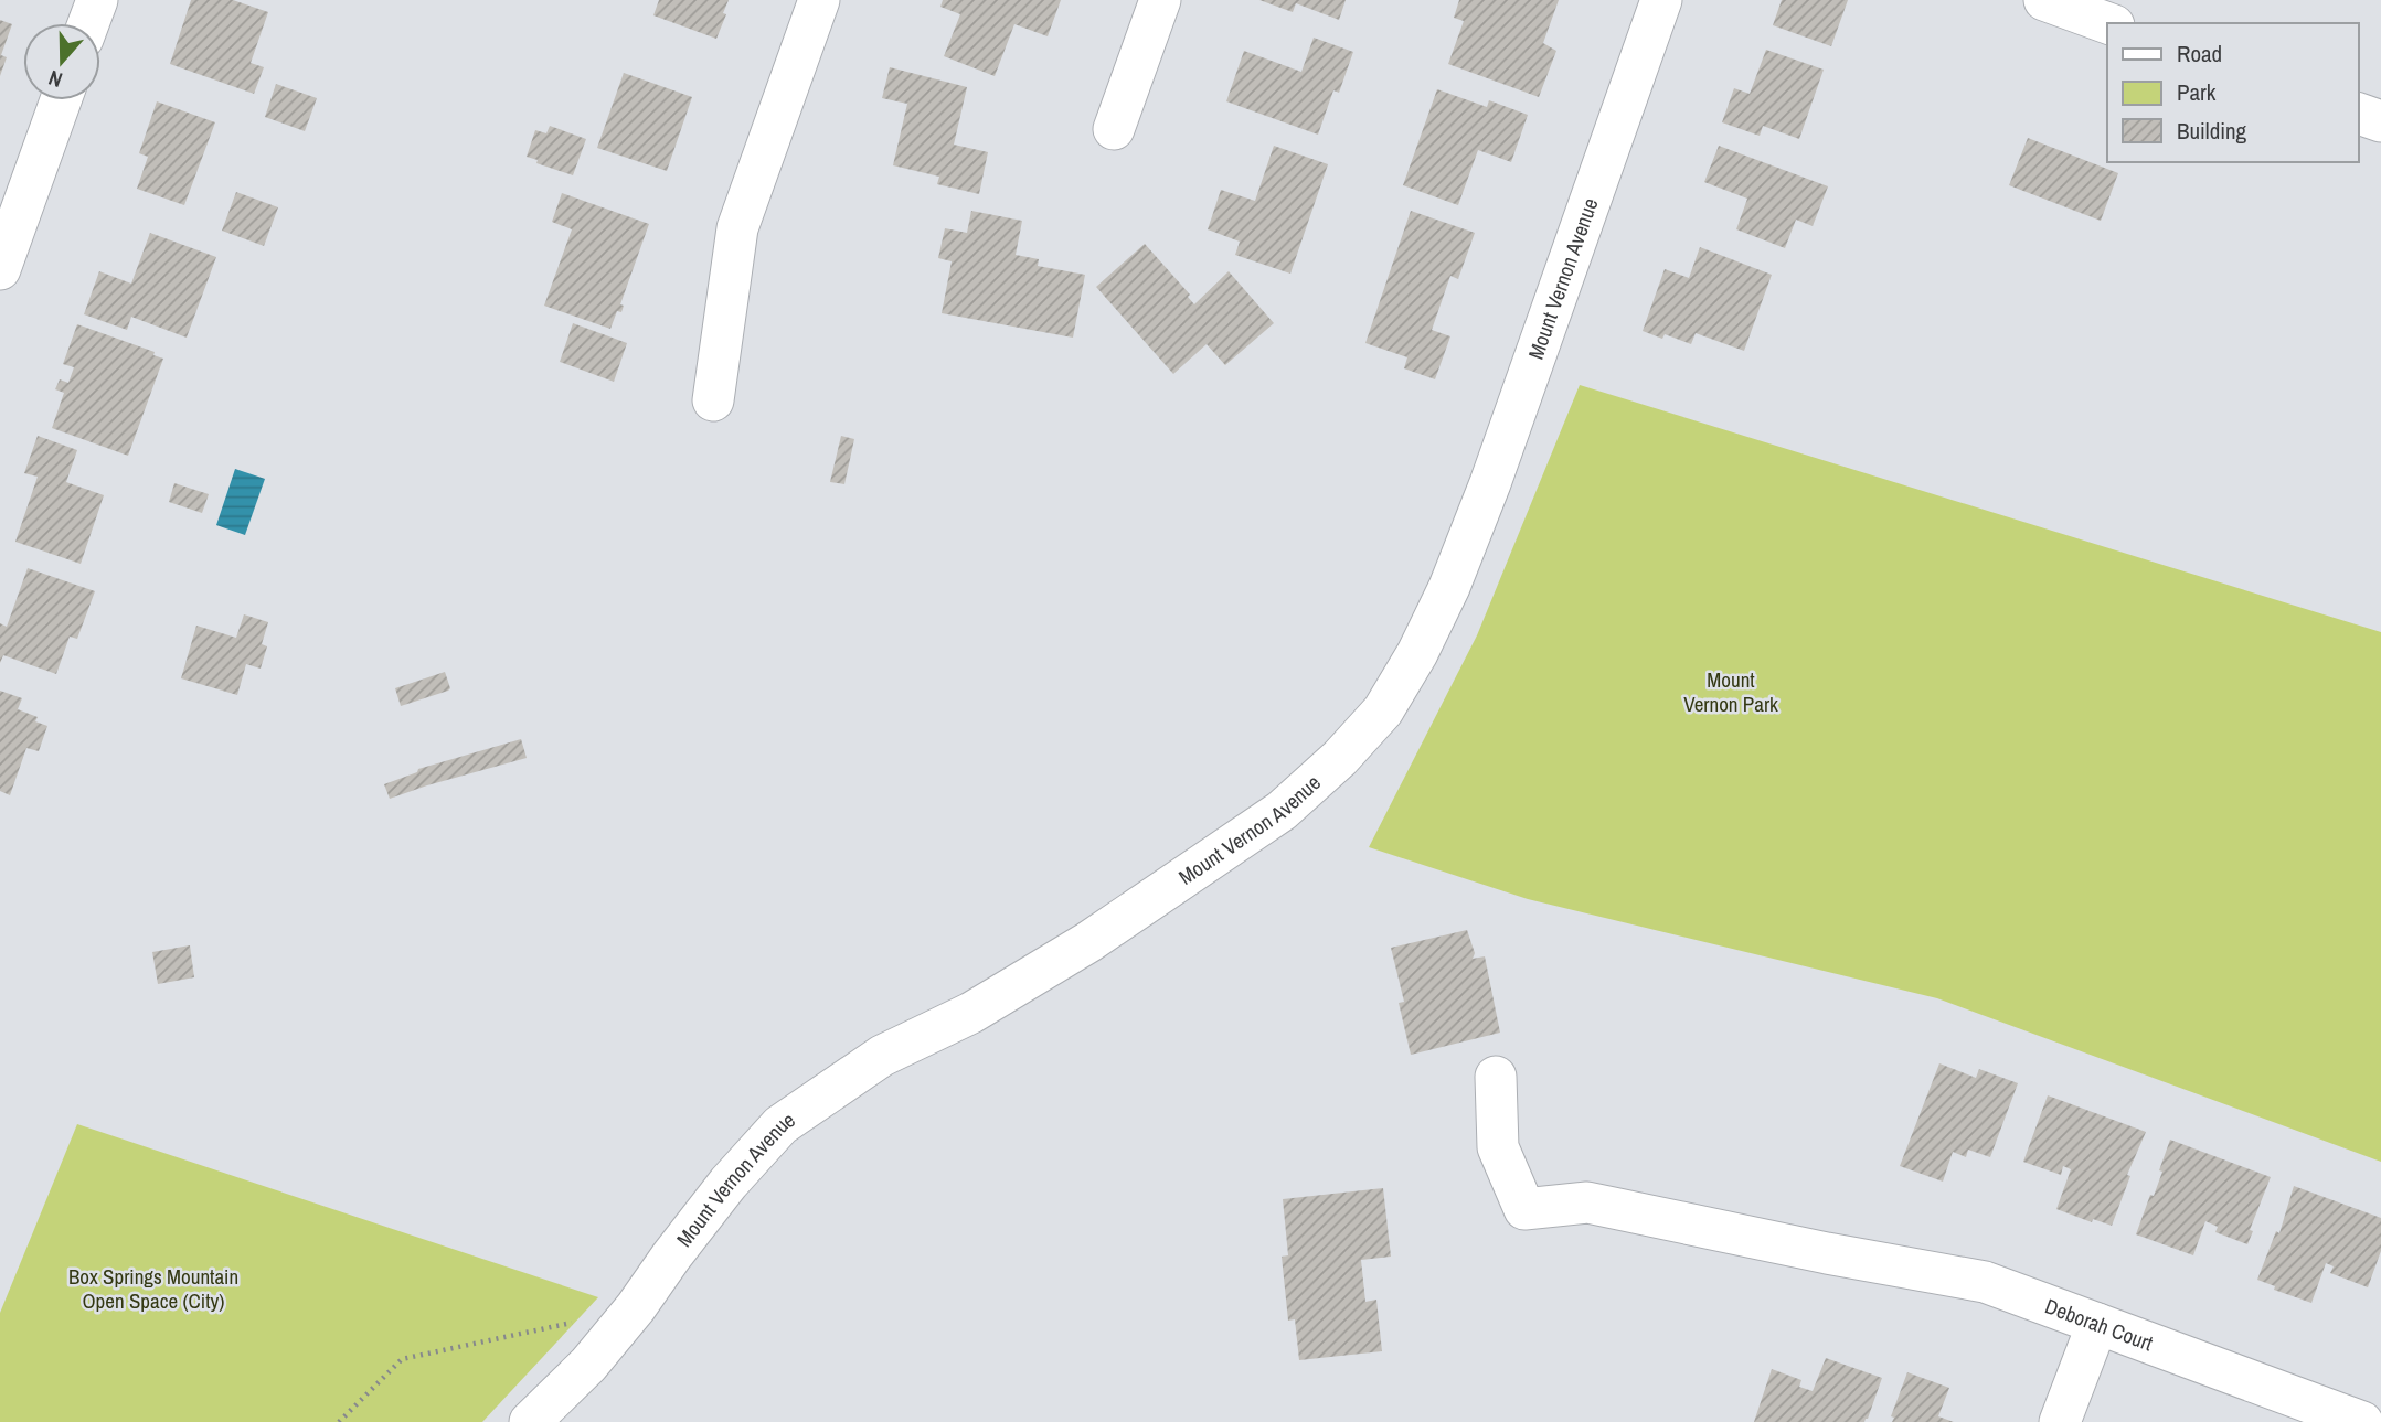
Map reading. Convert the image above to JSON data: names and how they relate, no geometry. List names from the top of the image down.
{
  "streets": {
    "street": ["Mount Vernon Avenue", "Deborah Court"]
  },
  "parks": ["Mount Vernon Park", "Box Springs Mountain Open Space (City)"],
  "legend": ["Road", "Park", "Building"],
  "north": "bottom"
}
